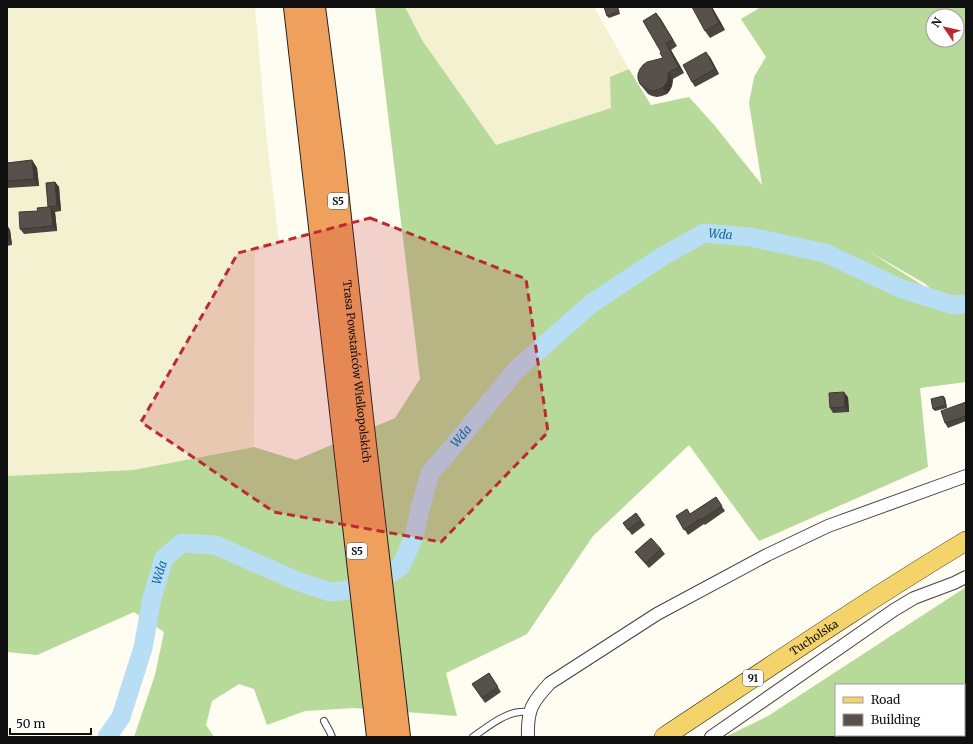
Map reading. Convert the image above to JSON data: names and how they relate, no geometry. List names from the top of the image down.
{
  "streets": {
    "highway": ["S5", "Trasa Powstańców Wielkopolskich"],
    "main road": ["Tucholska", "91"]
  },
  "water": ["Wda"],
  "legend": ["Road", "Building"],
  "scale_bar": "50 m",
  "north": "top left"
}
